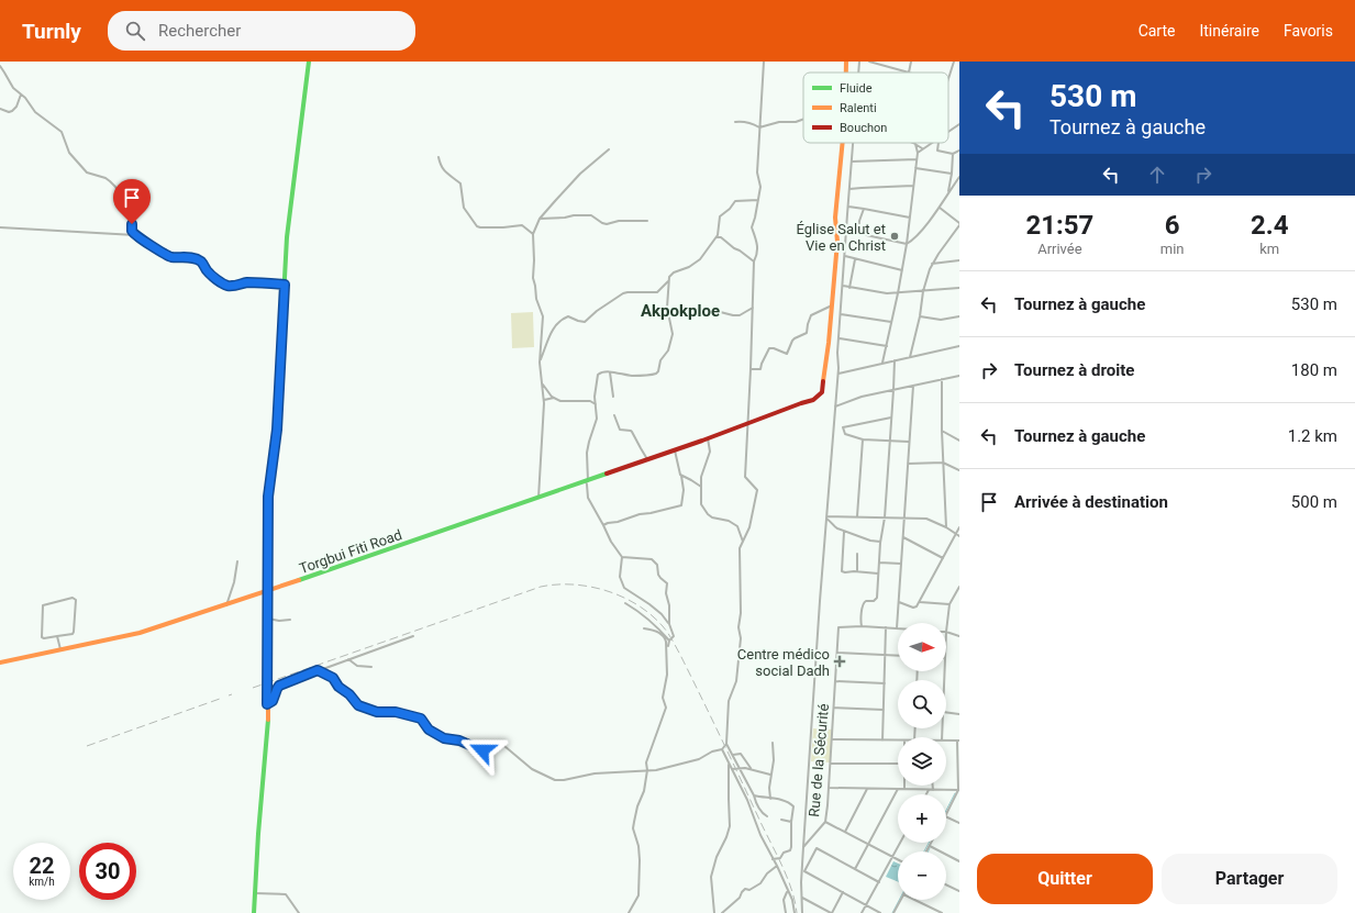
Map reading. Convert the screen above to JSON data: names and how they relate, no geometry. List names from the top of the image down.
{
  "streets": {
    "street": ["Torgbui Fiti Road", "Rue de la Sécurité"]
  },
  "districts": ["Akpokploe"],
  "places": {
    "other": ["Église Salut et Vie en Christ"],
    "health": ["Centre médico social Dadh"]
  },
  "legend": ["Fluide", "Ralenti", "Bouchon"],
  "north": "right",
  "page": {
    "header": "Turnly",
    "search": "Rechercher",
    "nav": ["Carte", "Itinéraire", "Favoris"],
    "turn": ["530 m", "Tournez à gauche"],
    "eta": [
      "21:57",
      "Arrivée",
      "6",
      "min",
      "2.4",
      "km"
    ],
    "list": [
      {
        "name": "Tournez à gauche",
        "value": "530 m"
      },
      {
        "name": "Tournez à droite",
        "value": "180 m"
      },
      {
        "name": "Tournez à gauche",
        "value": "1.2 km"
      },
      {
        "name": "Arrivée à destination",
        "value": "500 m"
      }
    ],
    "map_buttons": ["+", "−"],
    "speed": "22 km/h",
    "limit": "30",
    "buttons": ["Quitter", "Partager"]
  }
}
